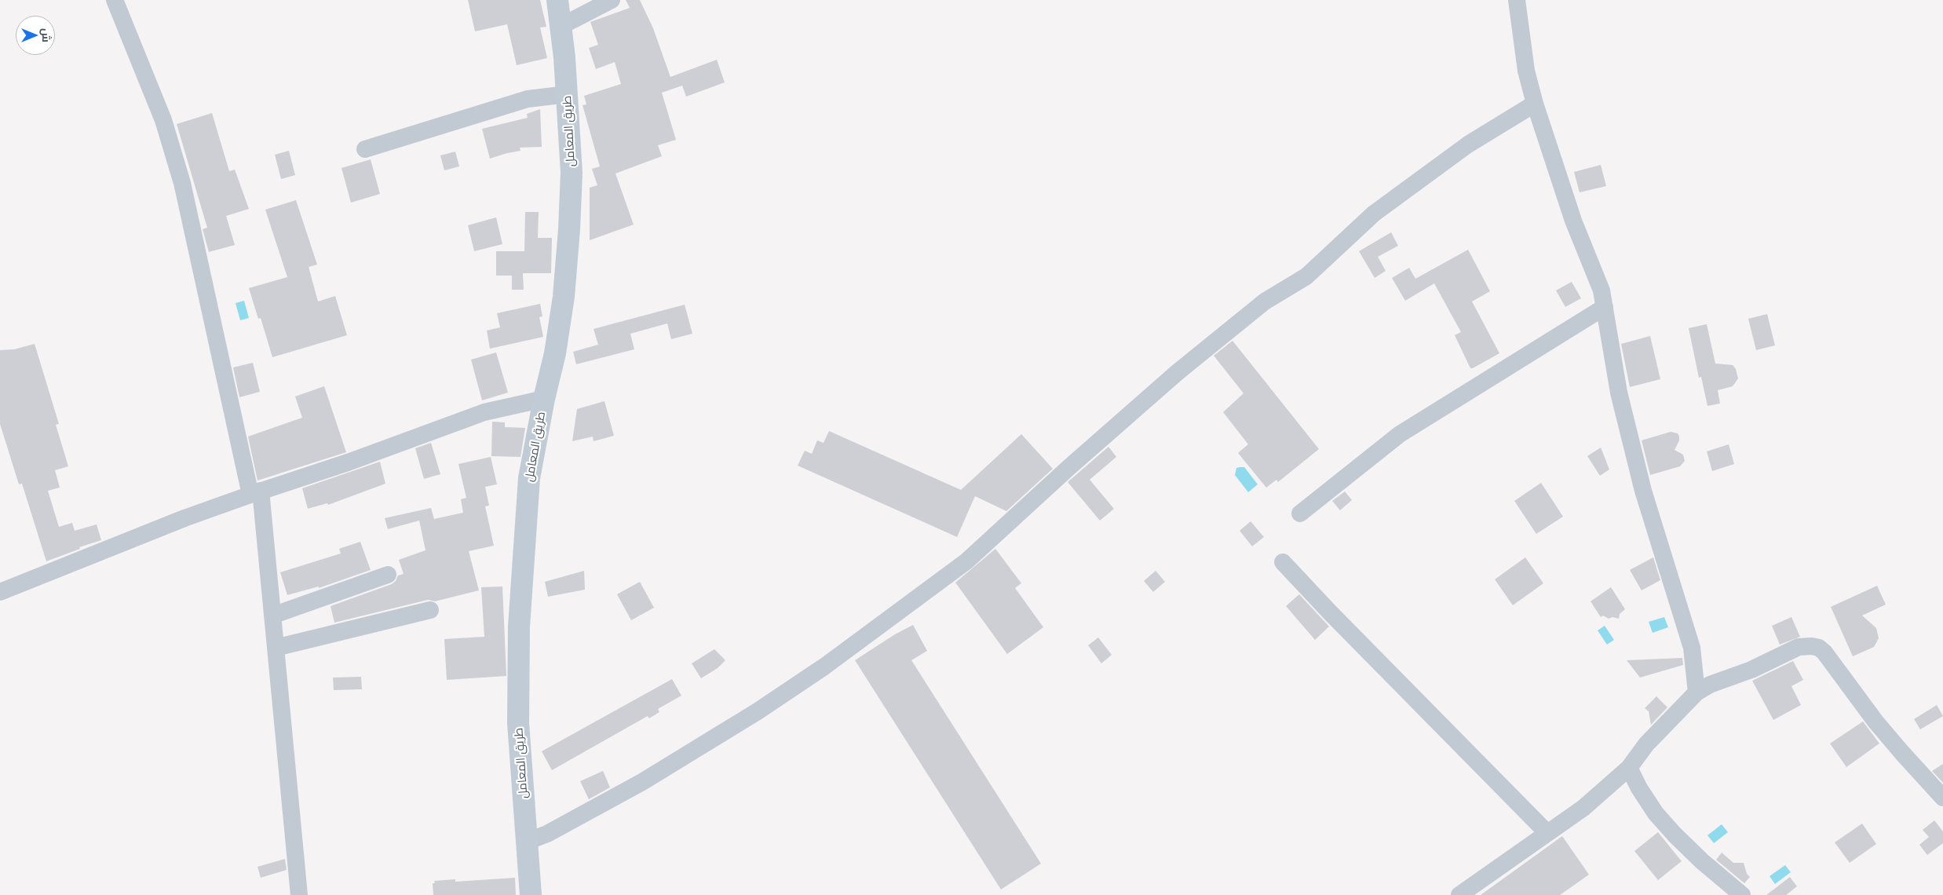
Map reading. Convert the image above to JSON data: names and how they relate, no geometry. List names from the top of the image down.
{
  "streets": {
    "main road": ["طريق المعامل"]
  },
  "north": "right"
}
